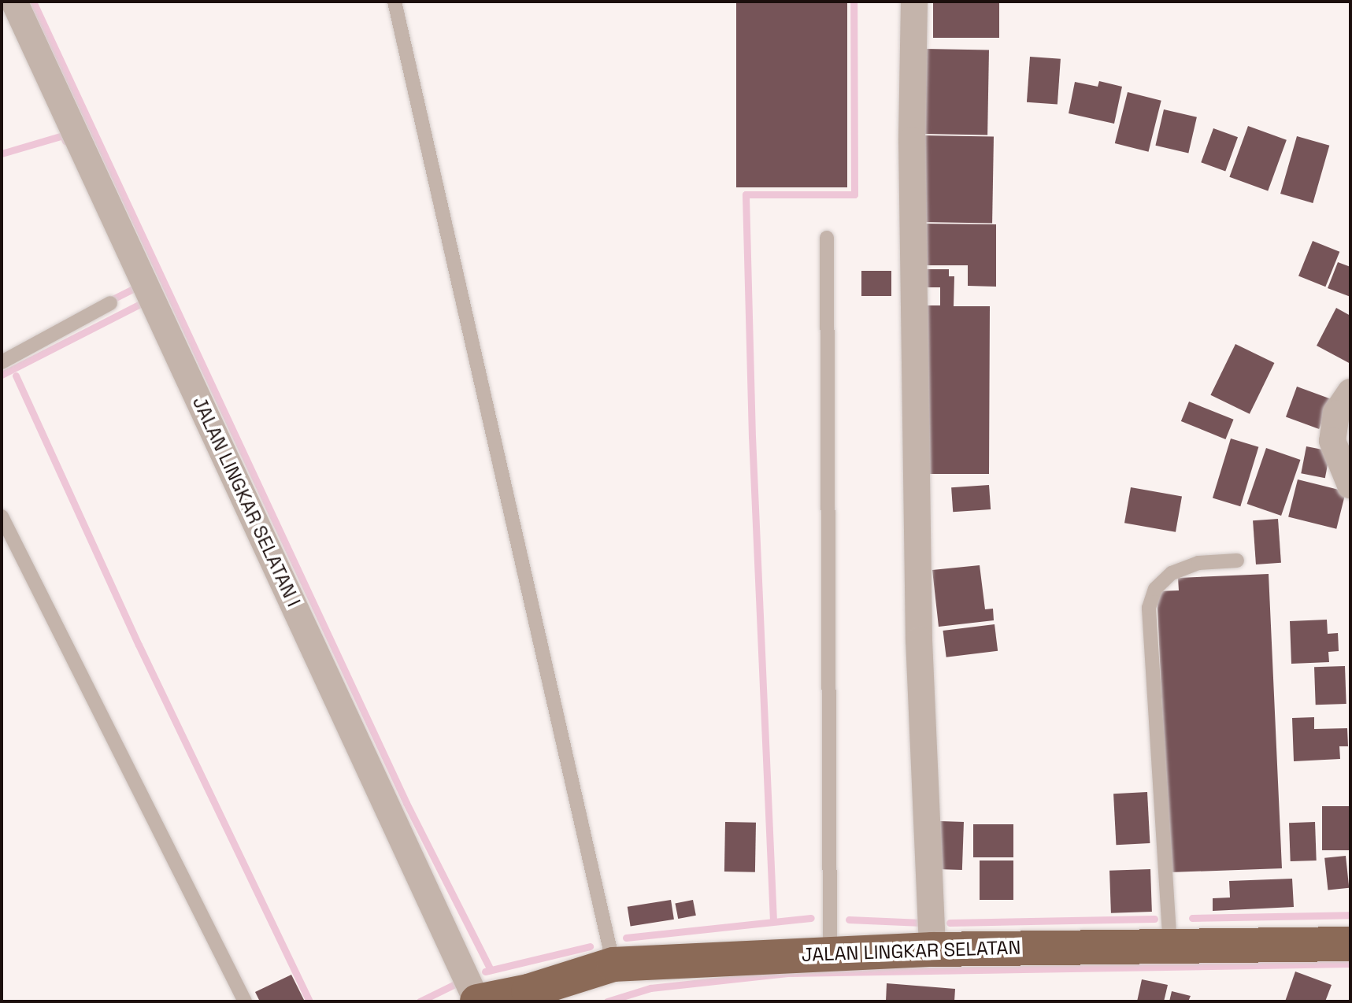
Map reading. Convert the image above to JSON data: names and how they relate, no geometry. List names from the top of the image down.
{
  "streets": {
    "highway": ["JALAN LINGKAR SELATAN"],
    "street": ["JALAN LINGKAR SELATAN I"]
  },
  "crossings": [
    ["JALAN LINGKAR SELATAN I", "JALAN LINGKAR SELATAN"]
  ]
}
